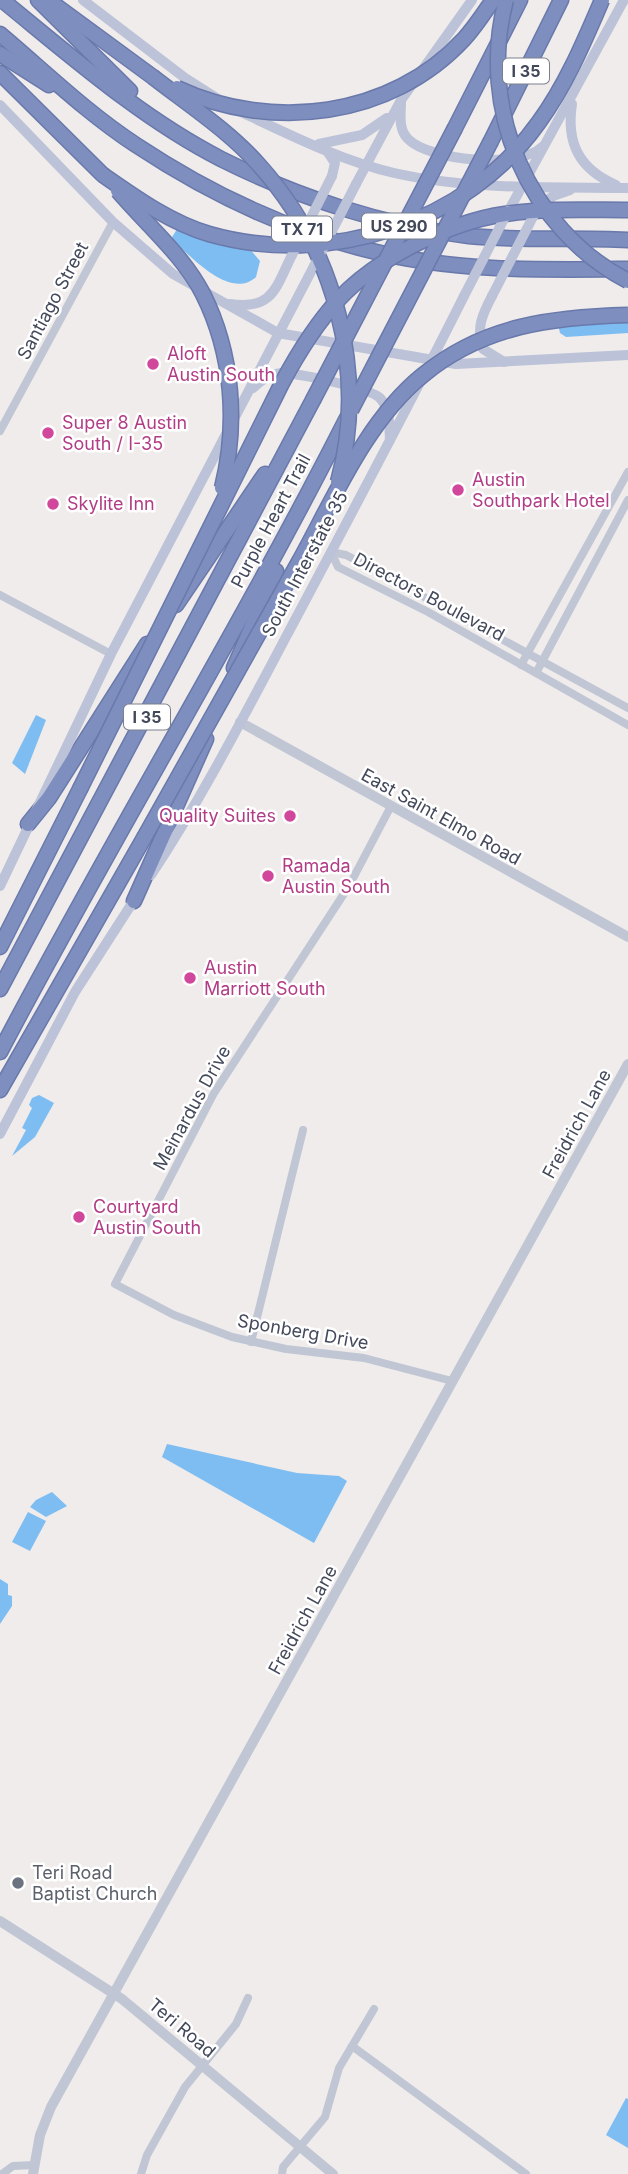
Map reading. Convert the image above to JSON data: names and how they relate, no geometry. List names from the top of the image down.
{
  "streets": {
    "highway": [
      "I 35",
      "US 290",
      "TX 71",
      "Purple Heart Trail"
    ],
    "main road": ["South Interstate 35"],
    "street": [
      "Santiago Street",
      "Directors Boulevard",
      "East Saint Elmo Road",
      "Meinardus Drive",
      "Freidrich Lane",
      "Sponberg Drive",
      "Teri Road"
    ]
  },
  "crossings": [
    ["South Interstate 35", "Directors Boulevard"],
    ["South Interstate 35", "East Saint Elmo Road"],
    ["East Saint Elmo Road", "Meinardus Drive"],
    ["Meinardus Drive", "Sponberg Drive"],
    ["Freidrich Lane", "Sponberg Drive"],
    ["Freidrich Lane", "Teri Road"]
  ],
  "places": [
    "Aloft Austin South",
    "Super 8 Austin South / I-35",
    "Austin Southpark Hotel",
    "Skylite Inn",
    "Quality Suites",
    "Ramada Austin South",
    "Austin Marriott South",
    "Courtyard Austin South",
    "Teri Road Baptist Church"
  ]
}
